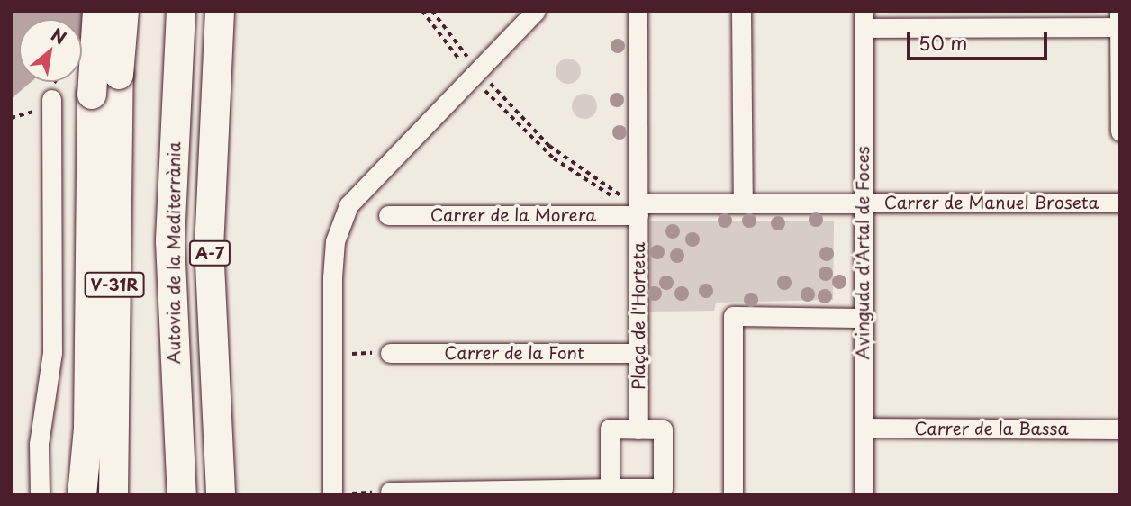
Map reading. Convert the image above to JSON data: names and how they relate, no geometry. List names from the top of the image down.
{
  "streets": {
    "highway": ["Autovia de la Mediterrània", "A-7", "V-31R"],
    "street": [
      "Carrer de Manuel Broseta",
      "Carrer de la Morera",
      "Avinguda d'Artal de Foces",
      "Plaça de l'Horteta",
      "Carrer de la Font",
      "Carrer de la Bassa"
    ]
  },
  "crossings": [
    ["Carrer de Manuel Broseta", "Carrer de la Morera"],
    ["Carrer de Manuel Broseta", "Avinguda d'Artal de Foces"],
    ["Carrer de la Morera", "Avinguda d'Artal de Foces"],
    ["Carrer de la Morera", "Plaça de l'Horteta"],
    ["Avinguda d'Artal de Foces", "Carrer de la Bassa"],
    ["Plaça de l'Horteta", "Carrer de la Font"]
  ],
  "scale_bar": "50 m",
  "north": "top right"
}
